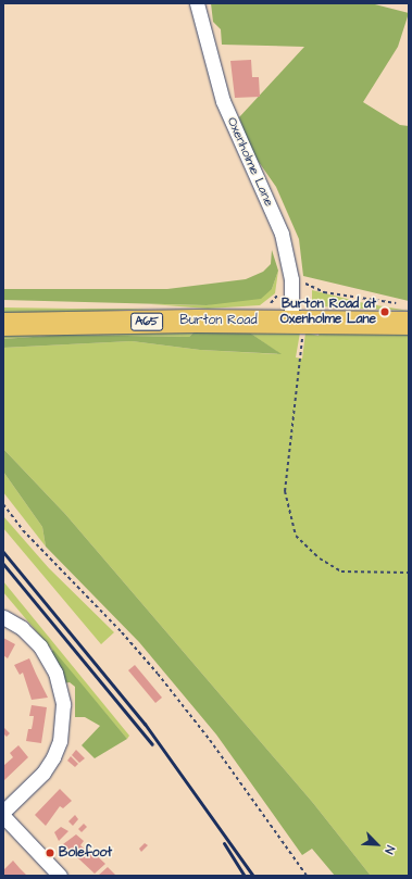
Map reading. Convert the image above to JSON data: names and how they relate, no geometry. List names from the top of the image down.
{
  "streets": {
    "main road": ["Burton Road", "A65"],
    "street": ["Oxenholme Lane"]
  },
  "crossings": [
    ["Oxenholme Lane", "Burton Road"]
  ],
  "places": ["Burton Road at Oxenholme Lane", "Bolefoot"],
  "north": "bottom right"
}
